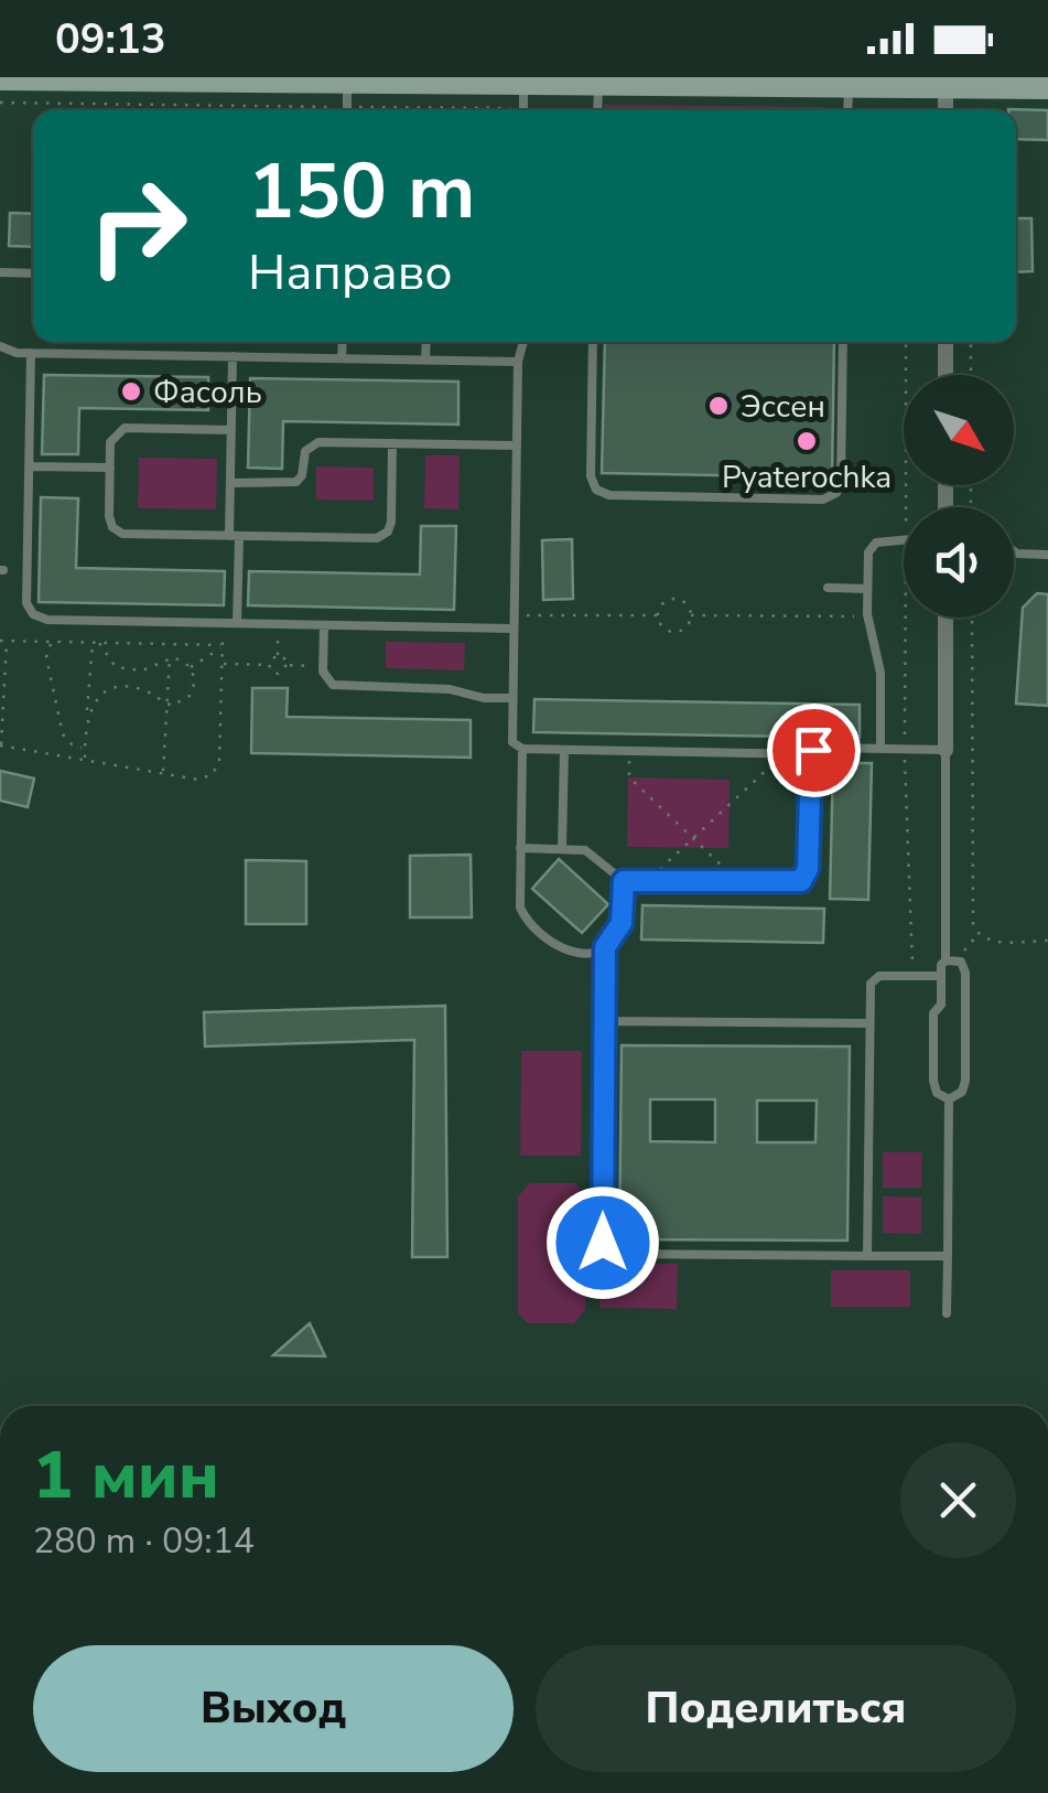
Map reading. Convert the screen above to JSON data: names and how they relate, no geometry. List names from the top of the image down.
{
  "places": ["Фасоль", "Эссен", "Pyaterochka"],
  "north": "bottom right",
  "page": {
    "status": "09:13",
    "turn": ["150 m", "Направо"],
    "heading": ["1 мин", "280 m · 09:14"],
    "buttons": ["Выход", "Поделиться"]
  }
}
